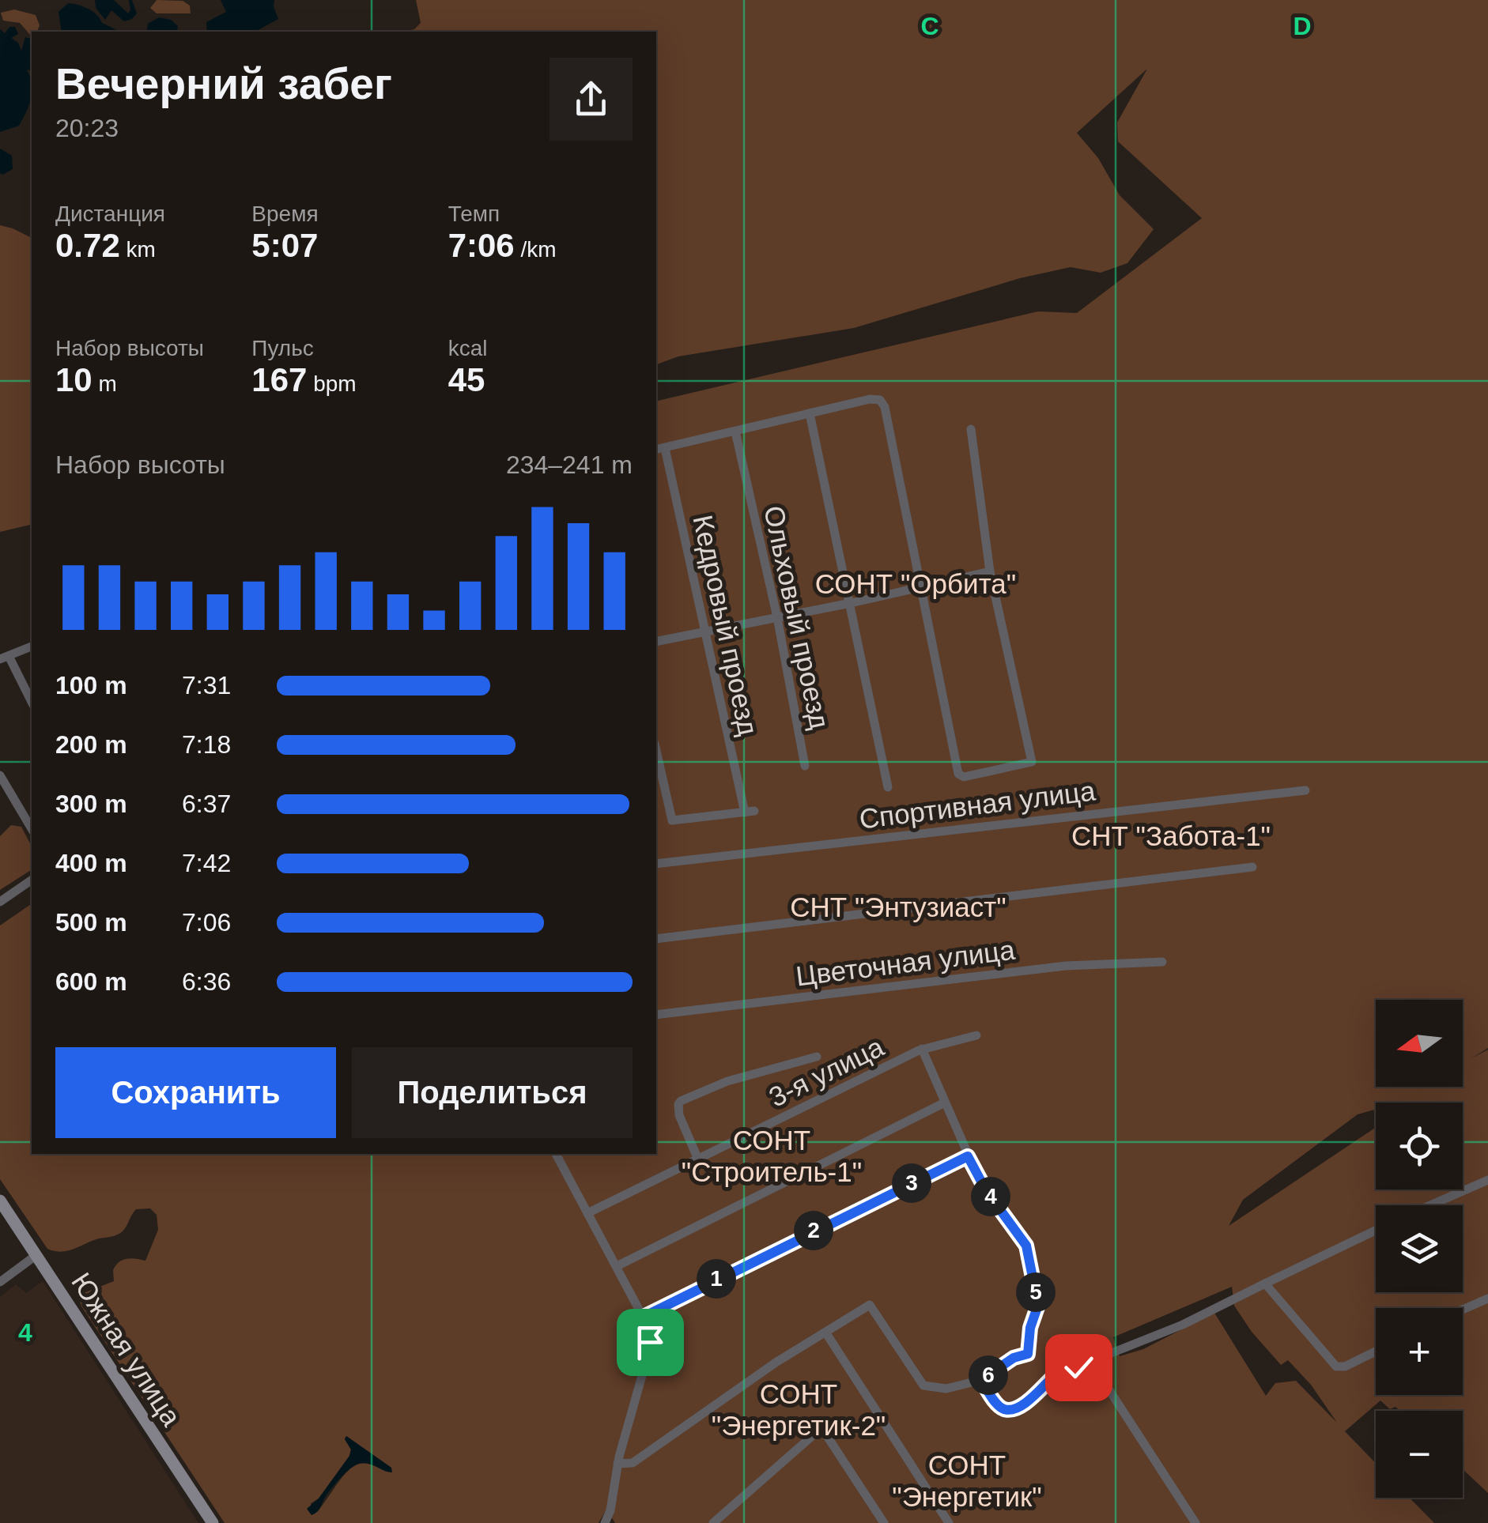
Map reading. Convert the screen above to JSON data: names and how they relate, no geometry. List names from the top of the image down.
{
  "streets": {
    "main road": ["Южная улица"],
    "street": [
      "Ольховый проезд",
      "Кедровый проезд",
      "Спортивная улица",
      "Цветочная улица",
      "3-я улица"
    ]
  },
  "parks": [
    "СОНТ \"Орбита\"",
    "СНТ \"Забота-1\"",
    "СНТ \"Энтузиаст\"",
    "СОНТ \"Строитель-1\"",
    "СОНТ \"Энергетик-2\"",
    "СОНТ \"Энергетик\""
  ],
  "north": "left",
  "page": {
    "heading": ["Вечерний забег", "20:23"],
    "stats": [
      ["Дистанция", "0.72 km"],
      ["Время", "5:07"],
      ["Темп", "7:06 /km"],
      ["Набор высоты", "10 m"],
      ["Пульс", "167 bpm"],
      ["kcal", "45"]
    ],
    "chart": ["Набор высоты", "234–241 m"],
    "list": [
      {
        "name": "100 m",
        "note": "7:31"
      },
      {
        "name": "200 m",
        "note": "7:18"
      },
      {
        "name": "300 m",
        "note": "6:37"
      },
      {
        "name": "400 m",
        "note": "7:42"
      },
      {
        "name": "500 m",
        "note": "7:06"
      },
      {
        "name": "600 m",
        "note": "6:36"
      }
    ],
    "map_buttons": ["+", "−"],
    "buttons": ["Сохранить", "Поделиться"],
    "pins": [
      "3",
      "4",
      "2",
      "1",
      "5",
      "6"
    ]
  },
  "grid": {
    "columns": ["C", "D"],
    "rows": ["4"]
  }
}
